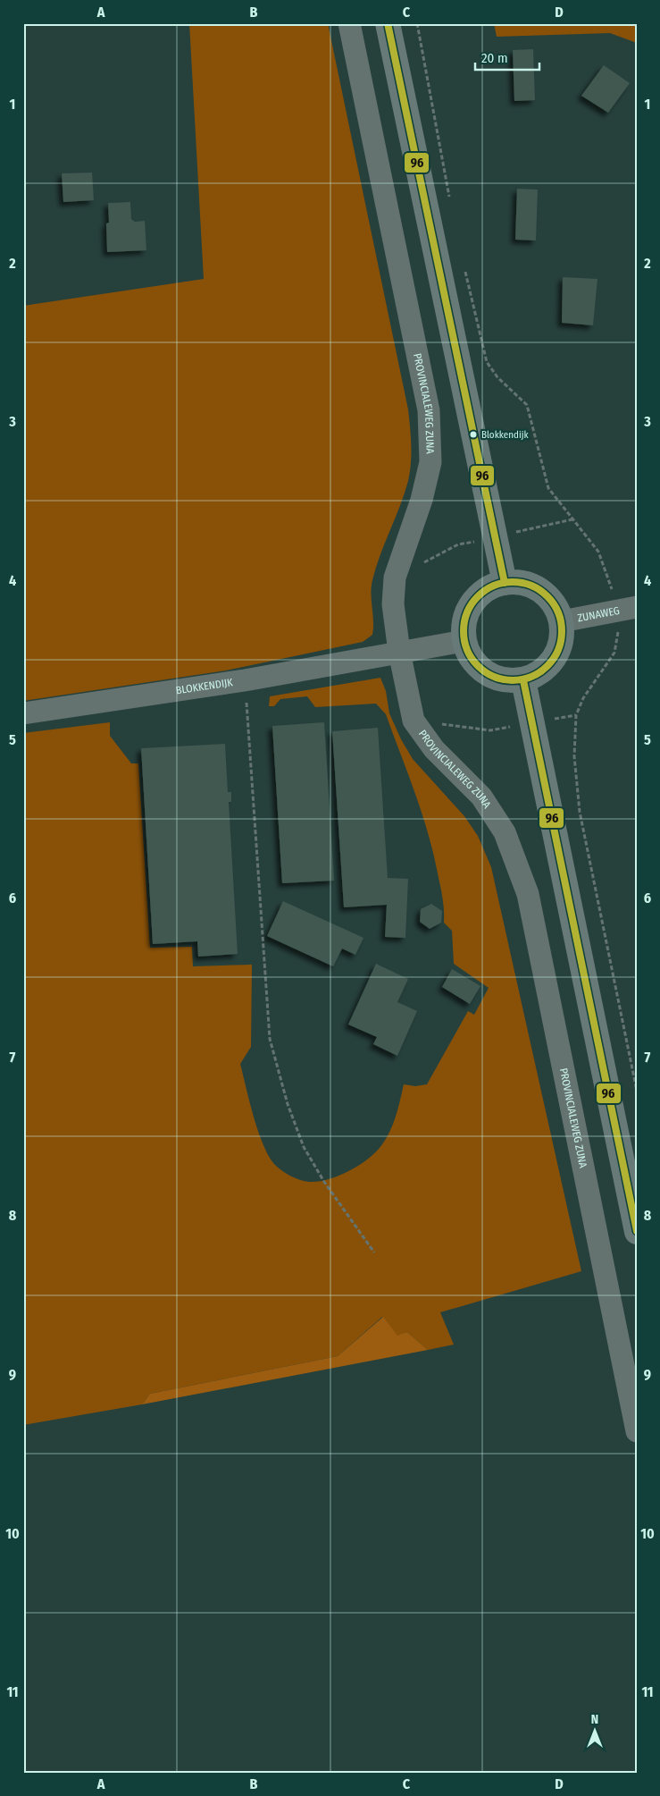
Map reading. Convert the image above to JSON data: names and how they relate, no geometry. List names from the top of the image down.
{
  "streets": {
    "street": ["PROVINCIALEWEG ZUNA", "ZUNAWEG", "BLOKKENDIJK"]
  },
  "crossings": [
    ["PROVINCIALEWEG ZUNA", "BLOKKENDIJK"],
    ["ZUNAWEG", "BLOKKENDIJK"]
  ],
  "places": ["Blokkendijk"],
  "lines": ["transit line 96"],
  "scale_bar": "20 m",
  "north": "top",
  "grid": {
    "columns": [
      "A",
      "B",
      "C",
      "D"
    ],
    "rows": [
      "1",
      "2",
      "3",
      "4",
      "5",
      "6",
      "7",
      "8",
      "9",
      "10",
      "11"
    ]
  }
}
